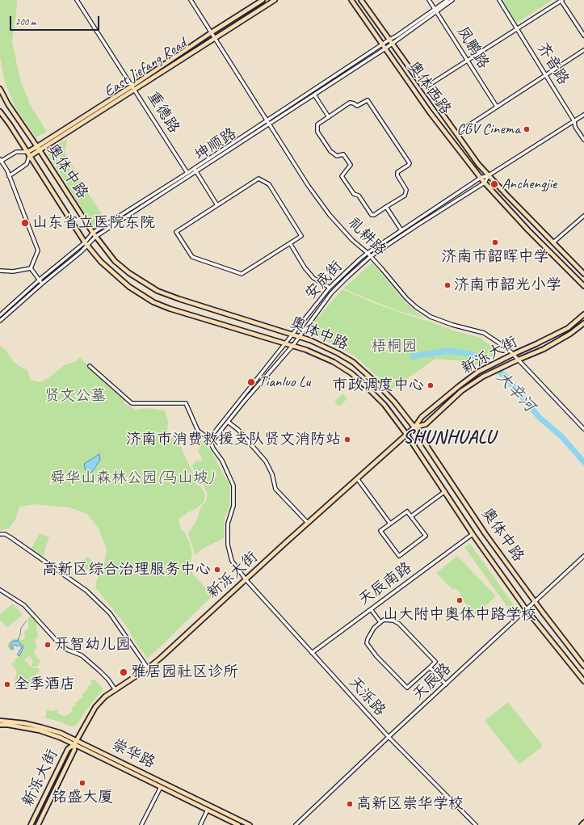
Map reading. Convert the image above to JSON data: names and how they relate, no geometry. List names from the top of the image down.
{
  "streets": {
    "main road": [
      "East Jiefang Road",
      "奥体西路",
      "奥体中路",
      "新泺大街",
      "崇华路"
    ],
    "street": [
      "凤鹏路",
      "齐音路",
      "重德路",
      "坤顺路",
      "礼耕路",
      "安成街",
      "天辰南路",
      "天辰路",
      "天泺路"
    ]
  },
  "crossings": [
    ["凤鹏路", "坤顺路"],
    ["齐音路", "安成街"],
    ["East Jiefang Road", "重德路"],
    ["East Jiefang Road", "奥体中路"],
    ["East Jiefang Road", "礼耕路"],
    ["奥体西路", "坤顺路"],
    ["奥体西路", "安成街"],
    ["重德路", "坤顺路"],
    ["坤顺路", "奥体中路"],
    ["坤顺路", "礼耕路"],
    ["奥体中路", "安成街"],
    ["奥体中路", "新泺大街"],
    ["奥体中路", "天辰南路"],
    ["奥体中路", "天辰路"],
    ["礼耕路", "安成街"],
    ["礼耕路", "新泺大街"],
    ["安成街", "天泺路"],
    ["新泺大街", "天泺路"],
    ["新泺大街", "崇华路"],
    ["天辰南路", "天泺路"],
    ["天辰路", "天泺路"]
  ],
  "districts": ["SHUNHUALU"],
  "water": ["大辛河"],
  "parks": ["梧桐园", "贤文公墓", "舜华山森林公园(马山坡)"],
  "places": [
    "CGV Cinema",
    "Anchengjie",
    "山东省立医院东院",
    "济南市韶晖中学",
    "济南市韶光小学",
    "Tianluo Lu",
    "市政调度中心",
    "济南市消费救援支队贤文消防站",
    "高新区综合治理服务中心",
    "山大附中奥体中路学校",
    "开智幼儿园",
    "雅居园社区诊所",
    "全季酒店",
    "铭盛大厦",
    "高新区崇华学校"
  ],
  "scale_bar": "200 m"
}
